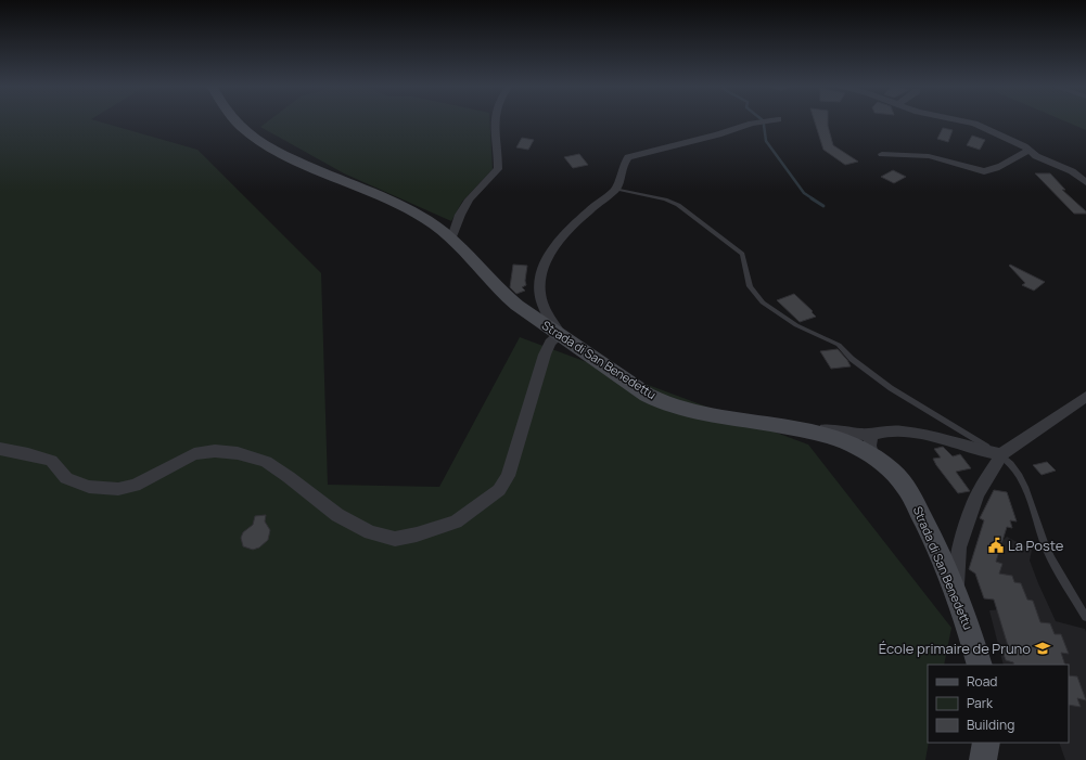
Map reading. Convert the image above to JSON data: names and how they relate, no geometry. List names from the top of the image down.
{
  "streets": {
    "street": ["Strada di San Benedettu"]
  },
  "places": {
    "public building": ["La Poste"],
    "school or university": ["École primaire de Pruno"]
  },
  "legend": ["Road", "Park", "Building"]
}
